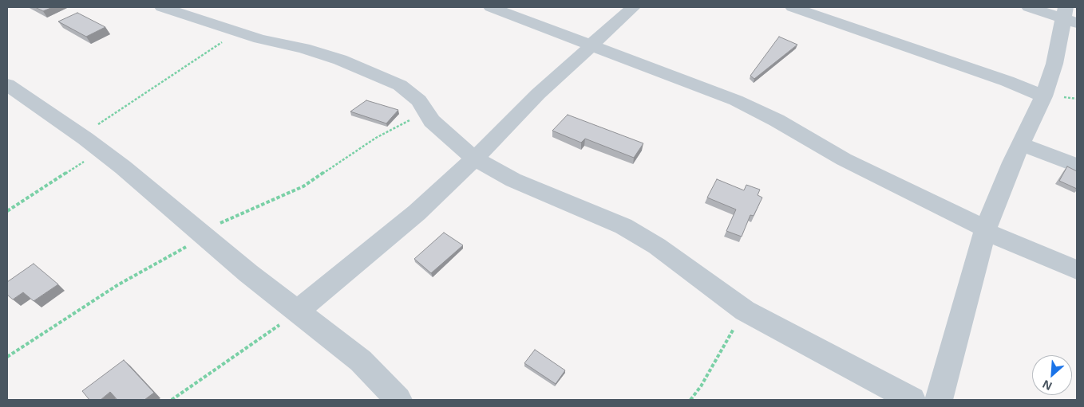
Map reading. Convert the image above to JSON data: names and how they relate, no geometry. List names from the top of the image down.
{
  "north": "bottom left"
}
